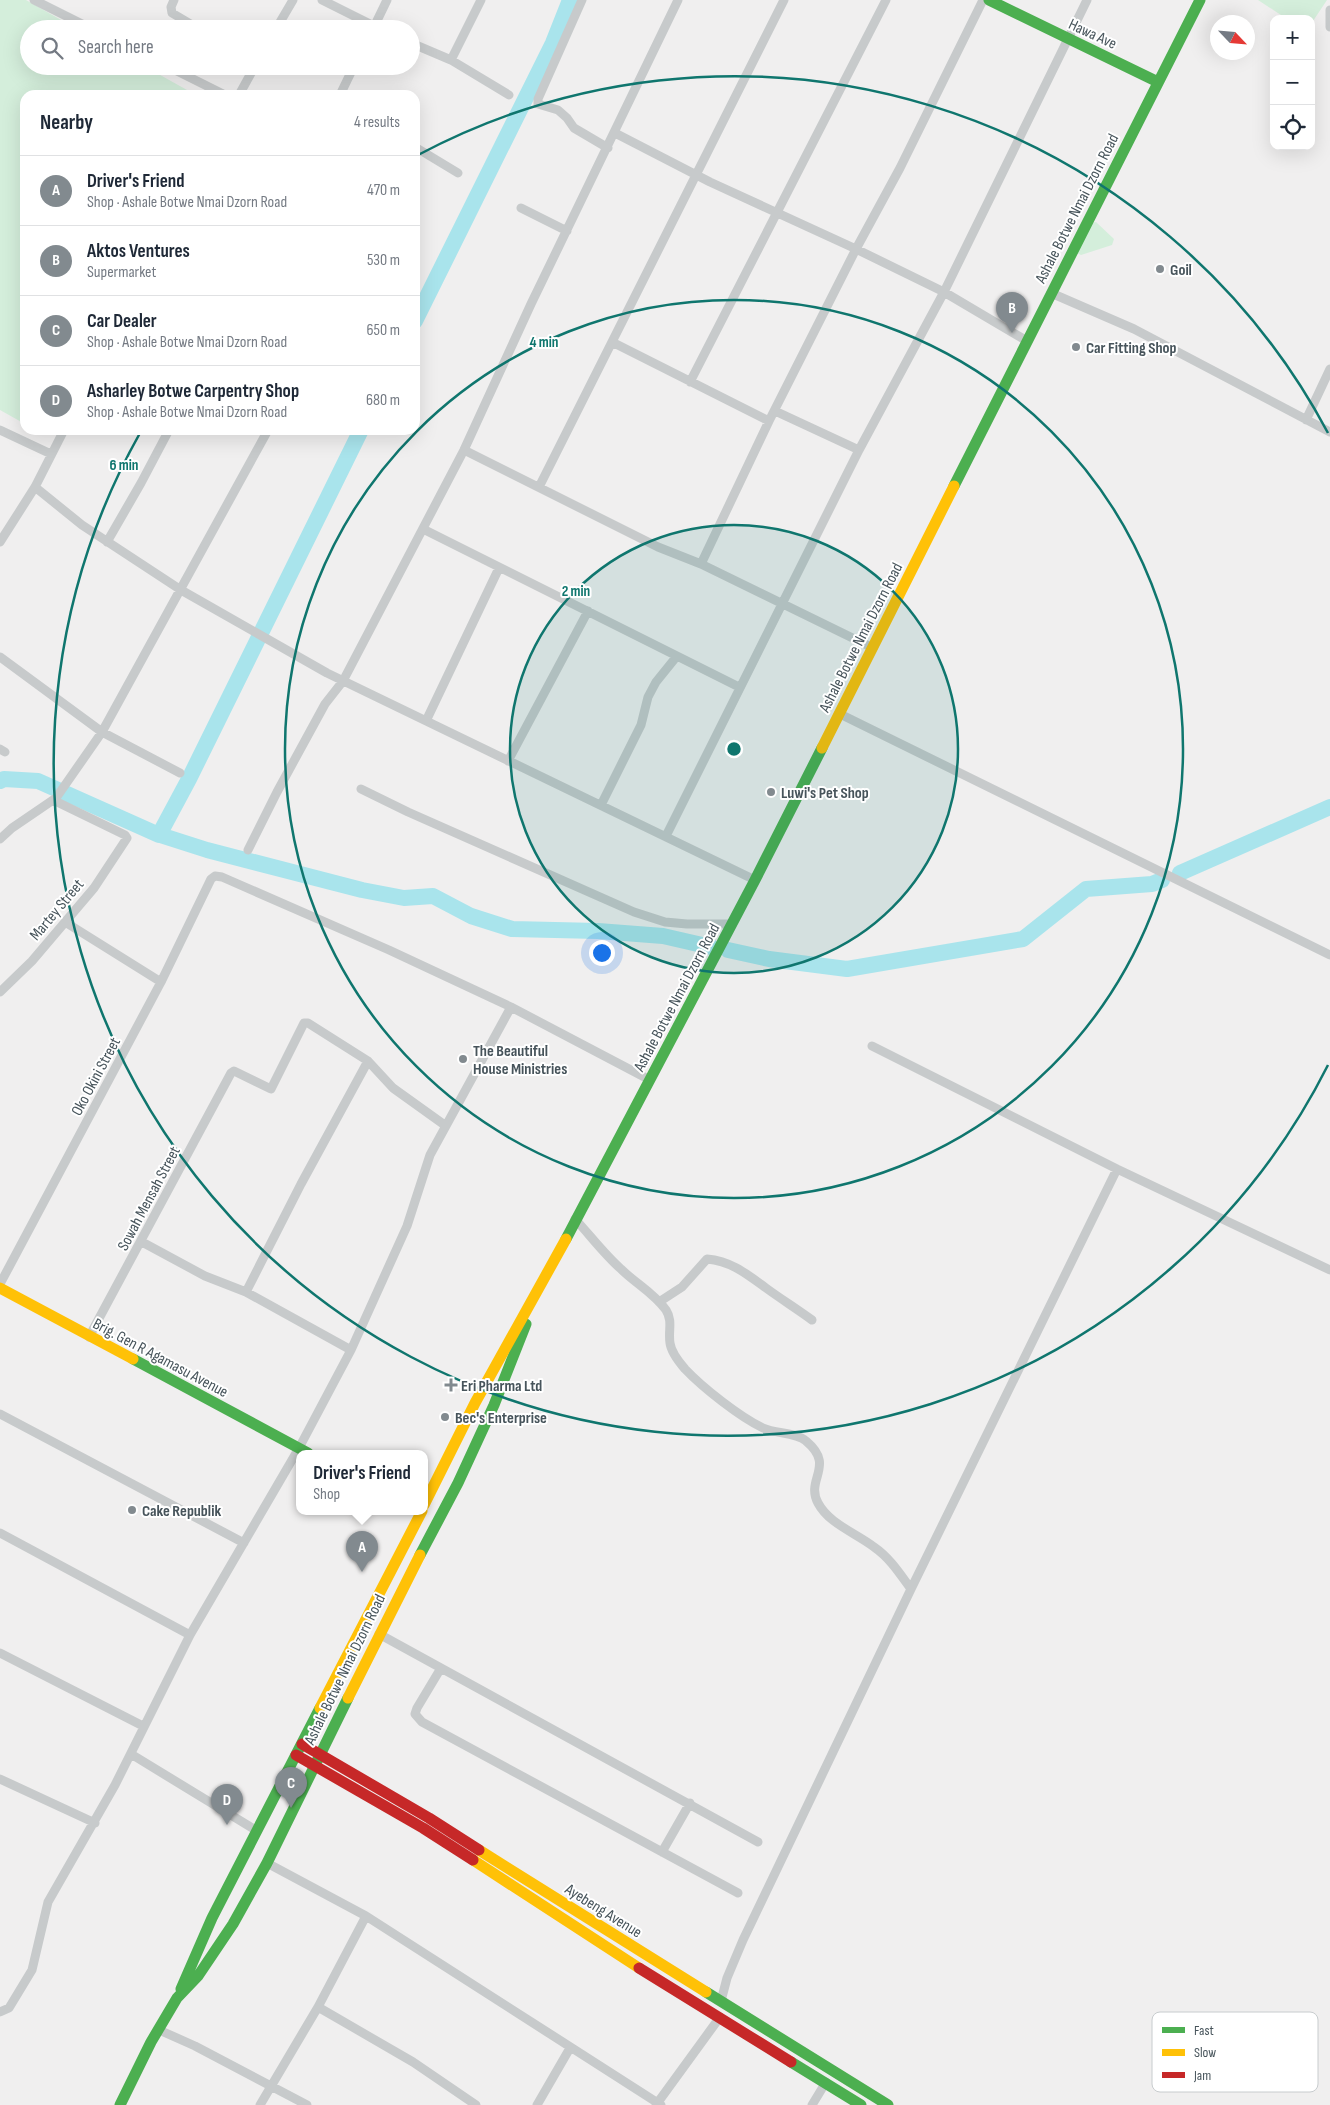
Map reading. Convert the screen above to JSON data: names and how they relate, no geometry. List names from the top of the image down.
{
  "streets": {
    "main road": [
      "Hawa Ave",
      "Ashale Botwe Nmai Dzorn Road",
      "Brig. Gen R Agamasu Avenue",
      "Ayebeng Avenue"
    ],
    "street": ["Martey Street", "Oko Okini Street", "Sowah Mensah Street"]
  },
  "crossings": [
    ["Hawa Ave", "Ashale Botwe Nmai Dzorn Road"],
    ["Ashale Botwe Nmai Dzorn Road", "Ayebeng Avenue"],
    ["Sowah Mensah Street", "Brig. Gen R Agamasu Avenue"]
  ],
  "places": {
    "other": [
      "Goil",
      "Car Fitting Shop",
      "Luwi's Pet Shop",
      "The Beautiful House Ministries",
      "Bec's Enterprise",
      "Cake Republik"
    ],
    "health": ["Eri Pharma Ltd"]
  },
  "legend": ["Fast", "Slow", "Jam"],
  "north": "bottom right",
  "page": {
    "map_buttons": ["+", "−"],
    "search": "Search here",
    "heading": ["Nearby", "4 results"],
    "list": [
      {
        "mark": "A",
        "name": "Driver's Friend",
        "note": "Shop · Ashale Botwe Nmai Dzorn Road",
        "value": "470 m"
      },
      {
        "mark": "B",
        "name": "Aktos Ventures",
        "note": "Supermarket",
        "value": "530 m"
      },
      {
        "mark": "C",
        "name": "Car Dealer",
        "note": "Shop · Ashale Botwe Nmai Dzorn Road",
        "value": "650 m"
      },
      {
        "mark": "D",
        "name": "Asharley Botwe Carpentry Shop",
        "note": "Shop · Ashale Botwe Nmai Dzorn Road",
        "value": "680 m"
      }
    ],
    "pins": [
      "B",
      "A",
      "C",
      "D"
    ],
    "popup": ["Driver's Friend", "Shop"]
  },
  "rings": ["4 min", "6 min", "2 min"]
}
